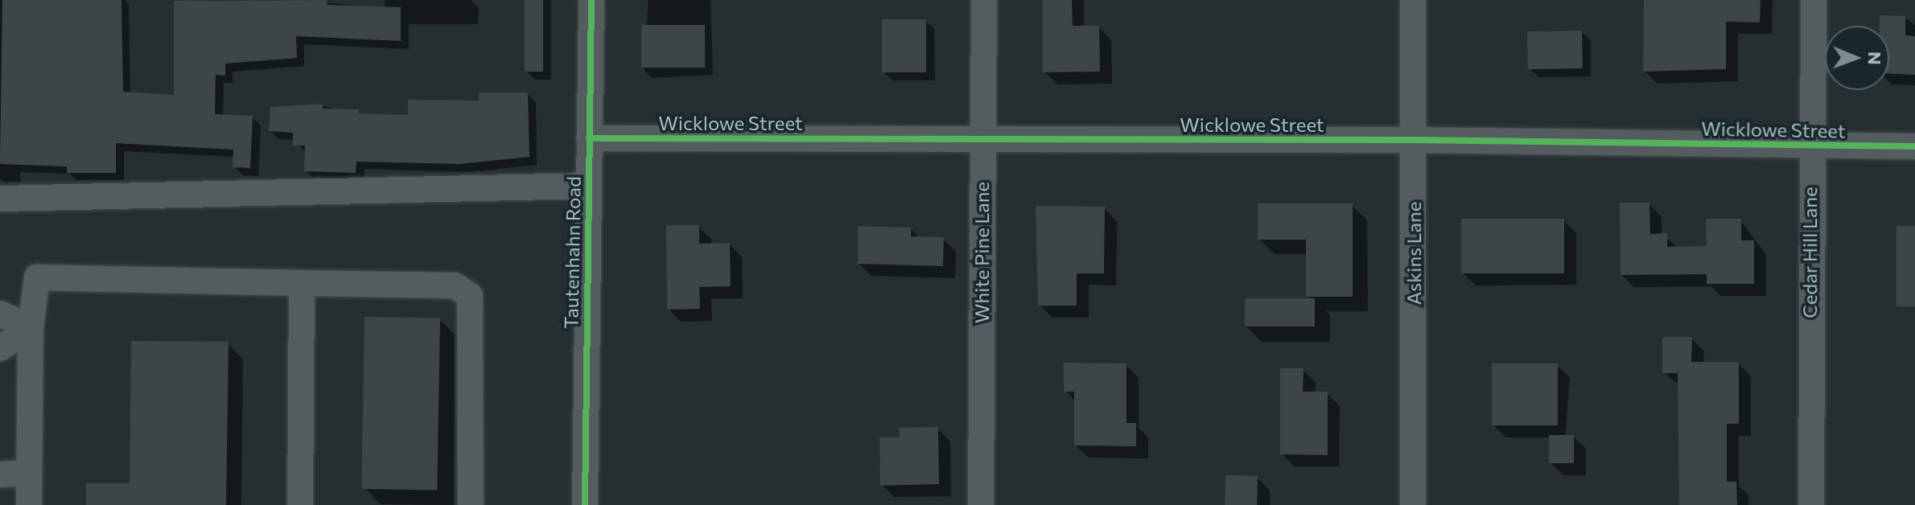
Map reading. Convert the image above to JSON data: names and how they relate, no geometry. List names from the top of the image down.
{
  "streets": {
    "street": [
      "Wicklowe Street",
      "Tautenhahn Road",
      "White Pine Lane",
      "Cedar Hill Lane",
      "Askins Lane"
    ]
  },
  "crossings": [
    ["Wicklowe Street", "Tautenhahn Road"],
    ["Wicklowe Street", "White Pine Lane"],
    ["Wicklowe Street", "Cedar Hill Lane"],
    ["Wicklowe Street", "Askins Lane"]
  ],
  "north": "right"
}
